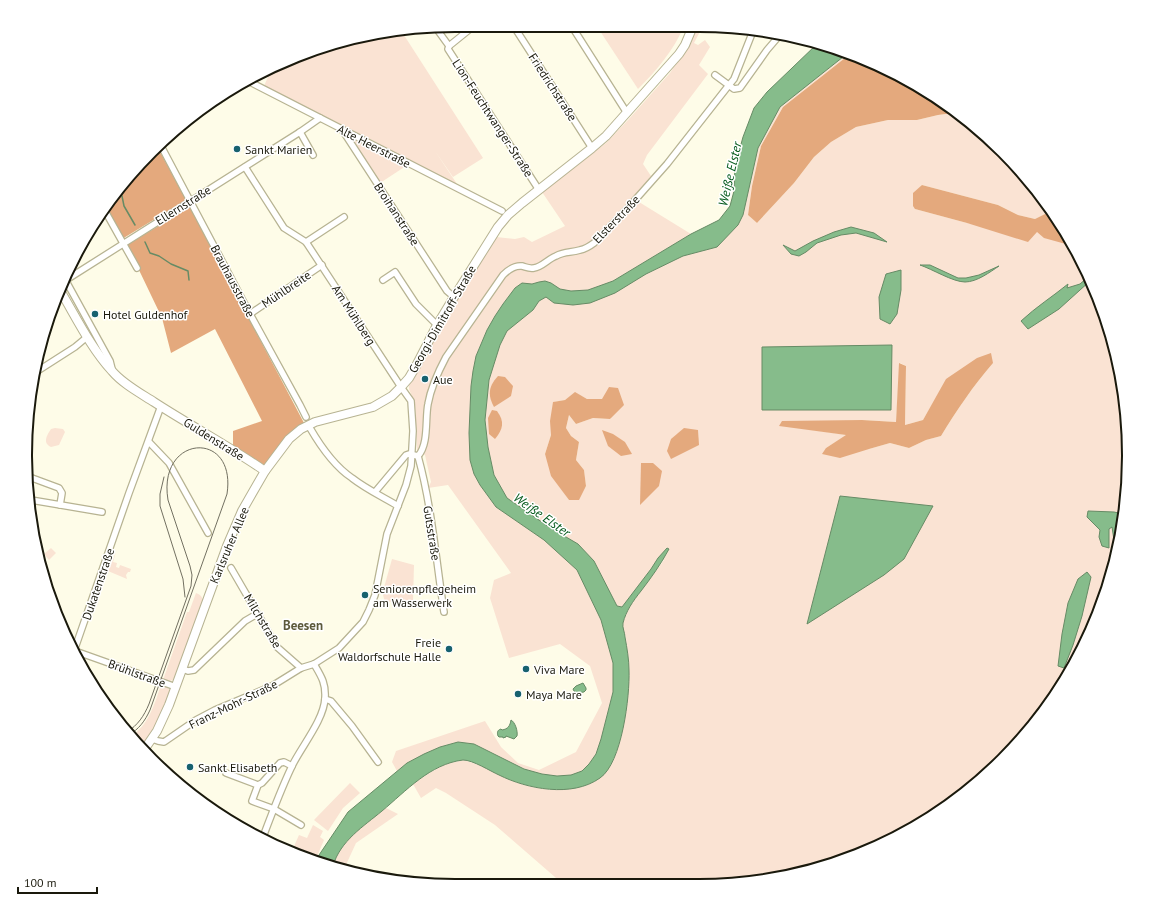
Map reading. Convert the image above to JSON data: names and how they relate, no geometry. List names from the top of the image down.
{
  "streets": {
    "street": [
      "Friedrichstraße",
      "Lion-Feuchtwanger-Straße",
      "Alte Heerstraße",
      "Ellernstraße",
      "Broihanstraße",
      "Elsterstraße",
      "Brauhausstraße",
      "Mühlbreite",
      "Am Mühlberg",
      "Georgi-Dimitroff-Straße",
      "Guldenstraße",
      "Gutsstraße",
      "Karlsruher Allee",
      "Dukatenstraße",
      "Milchstraße",
      "Brühlstraße",
      "Franz-Mohr-Straße"
    ]
  },
  "crossings": [
    ["Friedrichstraße", "Georgi-Dimitroff-Straße"],
    ["Lion-Feuchtwanger-Straße", "Georgi-Dimitroff-Straße"],
    ["Alte Heerstraße", "Ellernstraße"],
    ["Alte Heerstraße", "Broihanstraße"],
    ["Ellernstraße", "Brauhausstraße"],
    ["Ellernstraße", "Am Mühlberg"],
    ["Broihanstraße", "Georgi-Dimitroff-Straße"],
    ["Elsterstraße", "Gutsstraße"],
    ["Brauhausstraße", "Mühlbreite"],
    ["Mühlbreite", "Am Mühlberg"],
    ["Am Mühlberg", "Georgi-Dimitroff-Straße"],
    ["Am Mühlberg", "Karlsruher Allee"],
    ["Georgi-Dimitroff-Straße", "Karlsruher Allee"],
    ["Guldenstraße", "Karlsruher Allee"],
    ["Karlsruher Allee", "Brühlstraße"],
    ["Karlsruher Allee", "Franz-Mohr-Straße"],
    ["Milchstraße", "Franz-Mohr-Straße"]
  ],
  "districts": ["Beesen"],
  "water": ["Weiße Elster"],
  "places": [
    "Sankt Marien",
    "Hotel Guldenhof",
    "Aue",
    "Seniorenpflegeheim am Wasserwerk",
    "Freie Waldorfschule Halle",
    "Viva Mare",
    "Maya Mare",
    "Sankt Elisabeth"
  ],
  "scale_bar": "100 m"
}
